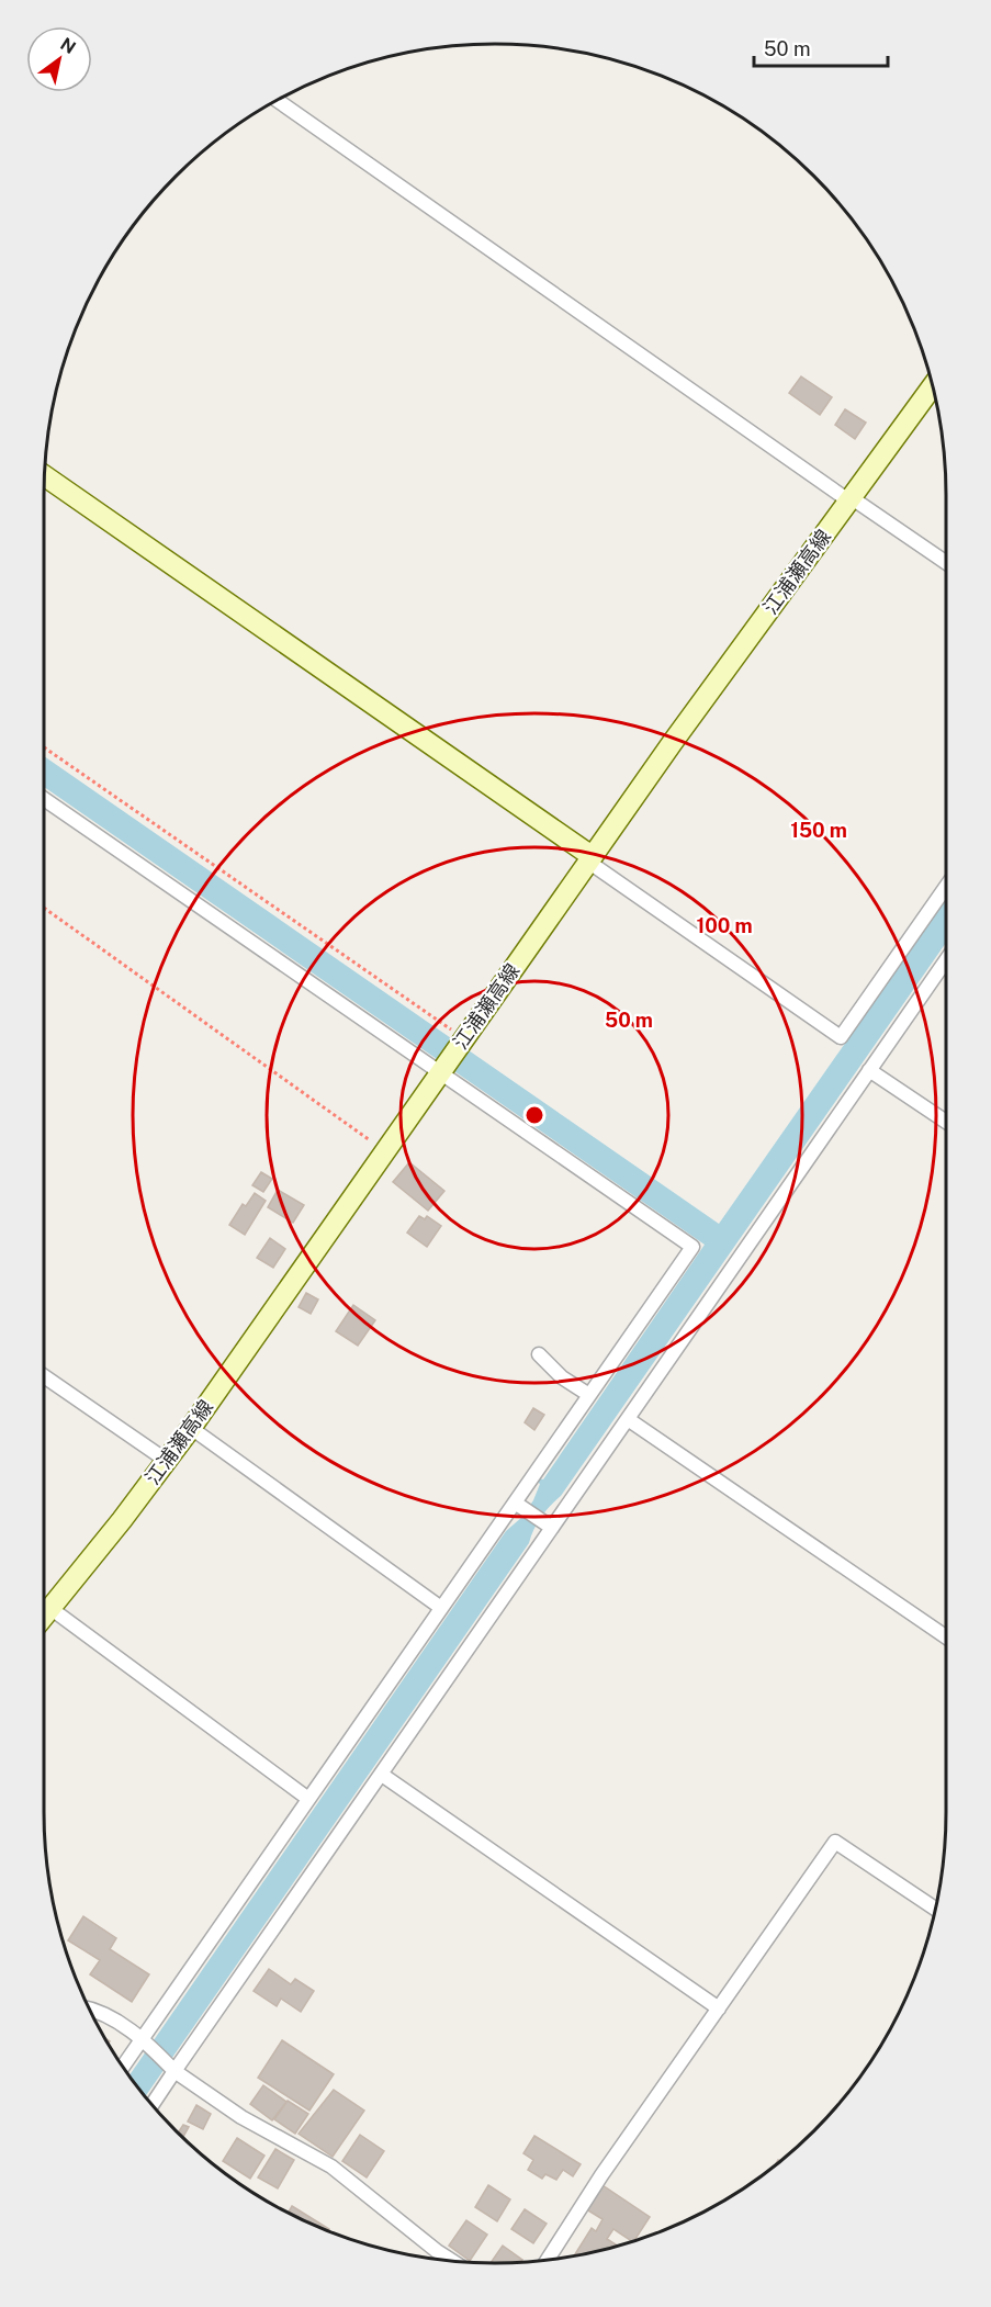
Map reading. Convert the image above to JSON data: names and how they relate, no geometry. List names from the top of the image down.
{
  "streets": {
    "main road": ["江浦瀬高線"]
  },
  "scale_bar": "50 m",
  "north": "top right",
  "rings": ["150 m", "100 m", "50 m"]
}
